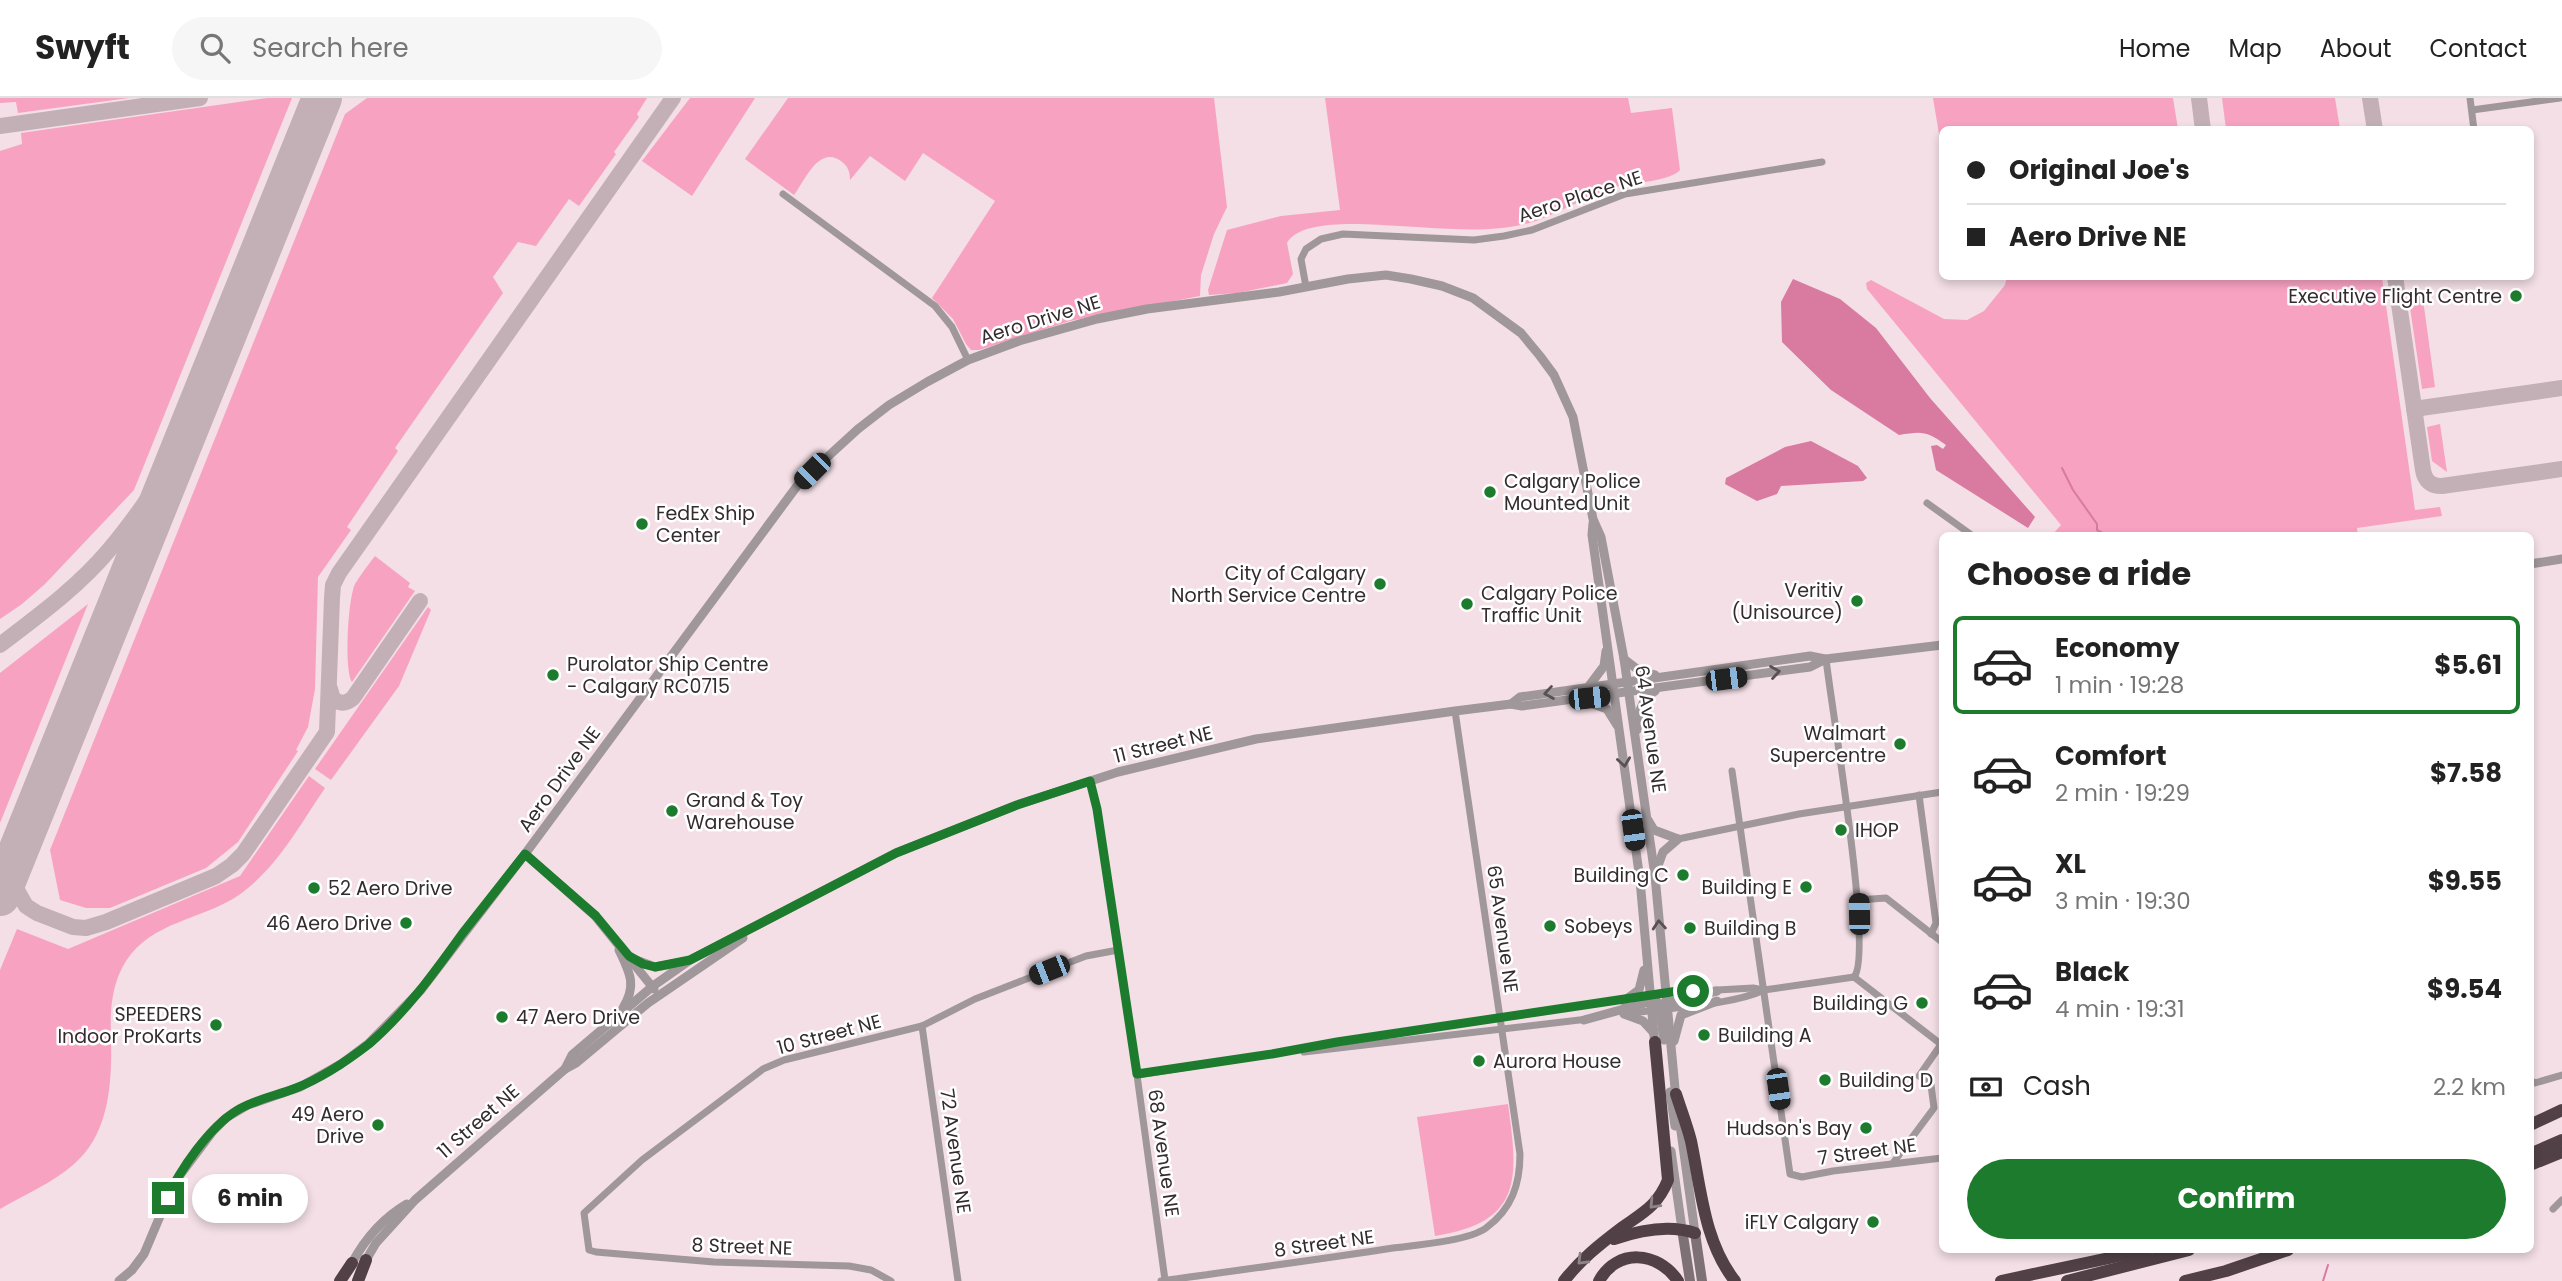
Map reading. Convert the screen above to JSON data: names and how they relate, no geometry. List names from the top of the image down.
{
  "streets": {
    "main road": ["64 Avenue NE"],
    "street": [
      "Aero Place NE",
      "Aero Drive NE",
      "11 Street NE",
      "65 Avenue NE",
      "10 Street NE",
      "72 Avenue NE",
      "7 Street NE",
      "68 Avenue NE",
      "8 Street NE"
    ]
  },
  "crossings": [
    ["Aero Place NE", "Aero Drive NE"],
    ["Aero Place NE", "64 Avenue NE"],
    ["Aero Drive NE", "64 Avenue NE"],
    ["64 Avenue NE", "11 Street NE"],
    ["11 Street NE", "65 Avenue NE"],
    ["11 Street NE", "68 Avenue NE"],
    ["65 Avenue NE", "8 Street NE"],
    ["10 Street NE", "72 Avenue NE"],
    ["10 Street NE", "68 Avenue NE"],
    ["10 Street NE", "8 Street NE"],
    ["68 Avenue NE", "8 Street NE"]
  ],
  "places": [
    "Executive Flight Centre",
    "Calgary Police Mounted Unit",
    "FedEx Ship Center",
    "City of Calgary North Service Centre",
    "Veritiv (Unisource)",
    "Calgary Police Traffic Unit",
    "Purolator Ship Centre - Calgary RC0715",
    "Walmart Supercentre",
    "Grand & Toy Warehouse",
    "IHOP",
    "Building C",
    "Building E",
    "52 Aero Drive",
    "46 Aero Drive",
    "Sobeys",
    "Building B",
    "Building G",
    "47 Aero Drive",
    "SPEEDERS Indoor ProKarts",
    "Building A",
    "Aurora House",
    "Building D",
    "49 Aero Drive",
    "Hudson's Bay",
    "iFLY Calgary"
  ],
  "page": {
    "header": "Swyft",
    "search": "Search here",
    "nav": [
      "Home",
      "Map",
      "About",
      "Contact"
    ],
    "banner": ["Original Joe's", "Aero Drive NE"],
    "heading": "Choose a ride",
    "list": [
      {
        "name": "Economy",
        "note": "1 min · 19:28",
        "value": "$5.61"
      },
      {
        "name": "Comfort",
        "note": "2 min · 19:29",
        "value": "$7.58"
      },
      {
        "name": "XL",
        "note": "3 min · 19:30",
        "value": "$9.55"
      },
      {
        "name": "Black",
        "note": "4 min · 19:31",
        "value": "$9.54"
      }
    ],
    "pay": ["Cash", "2.2 km"],
    "buttons": "Confirm",
    "bubble": "6 min"
  }
}
